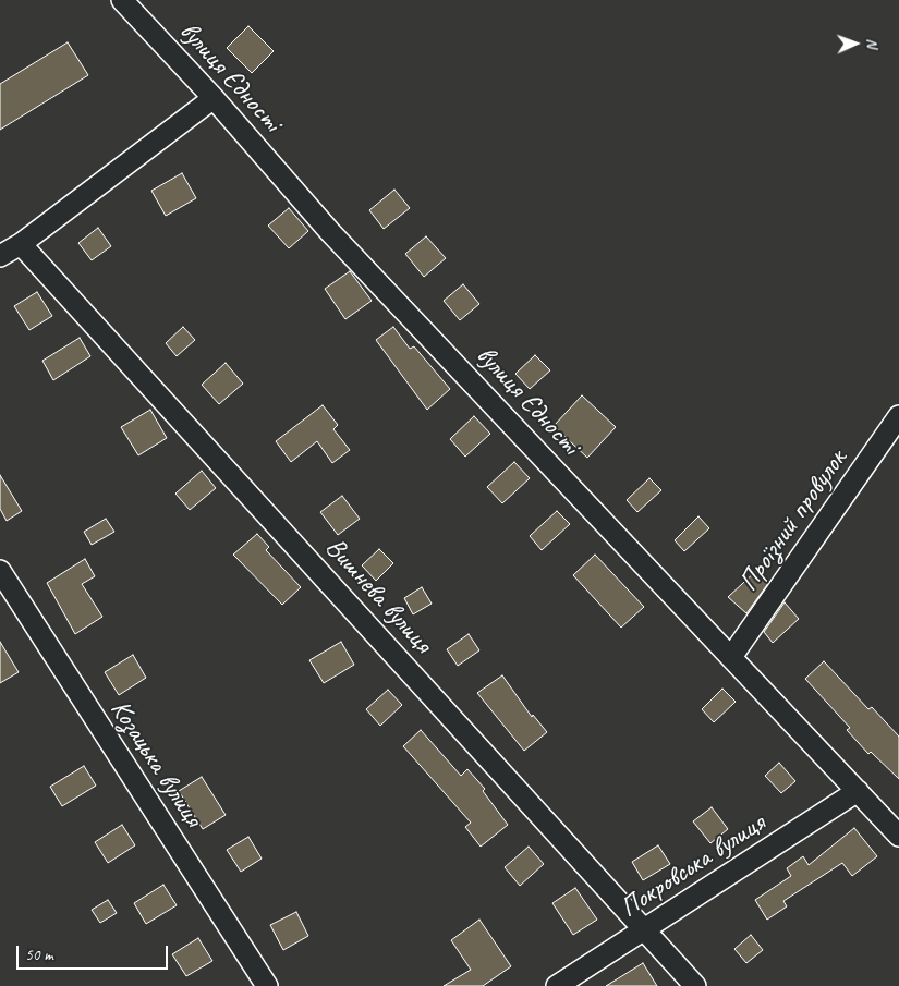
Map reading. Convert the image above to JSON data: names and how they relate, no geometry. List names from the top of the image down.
{
  "streets": {
    "street": [
      "вулиця Єдності",
      "Проїзний провулок",
      "Вишнева вулиця",
      "Козацька вулиця",
      "Покровська вулиця"
    ]
  },
  "crossings": [
    ["вулиця Єдності", "Проїзний провулок"],
    ["вулиця Єдності", "Покровська вулиця"],
    ["Вишнева вулиця", "Покровська вулиця"]
  ],
  "scale_bar": "50 m",
  "north": "right"
}
